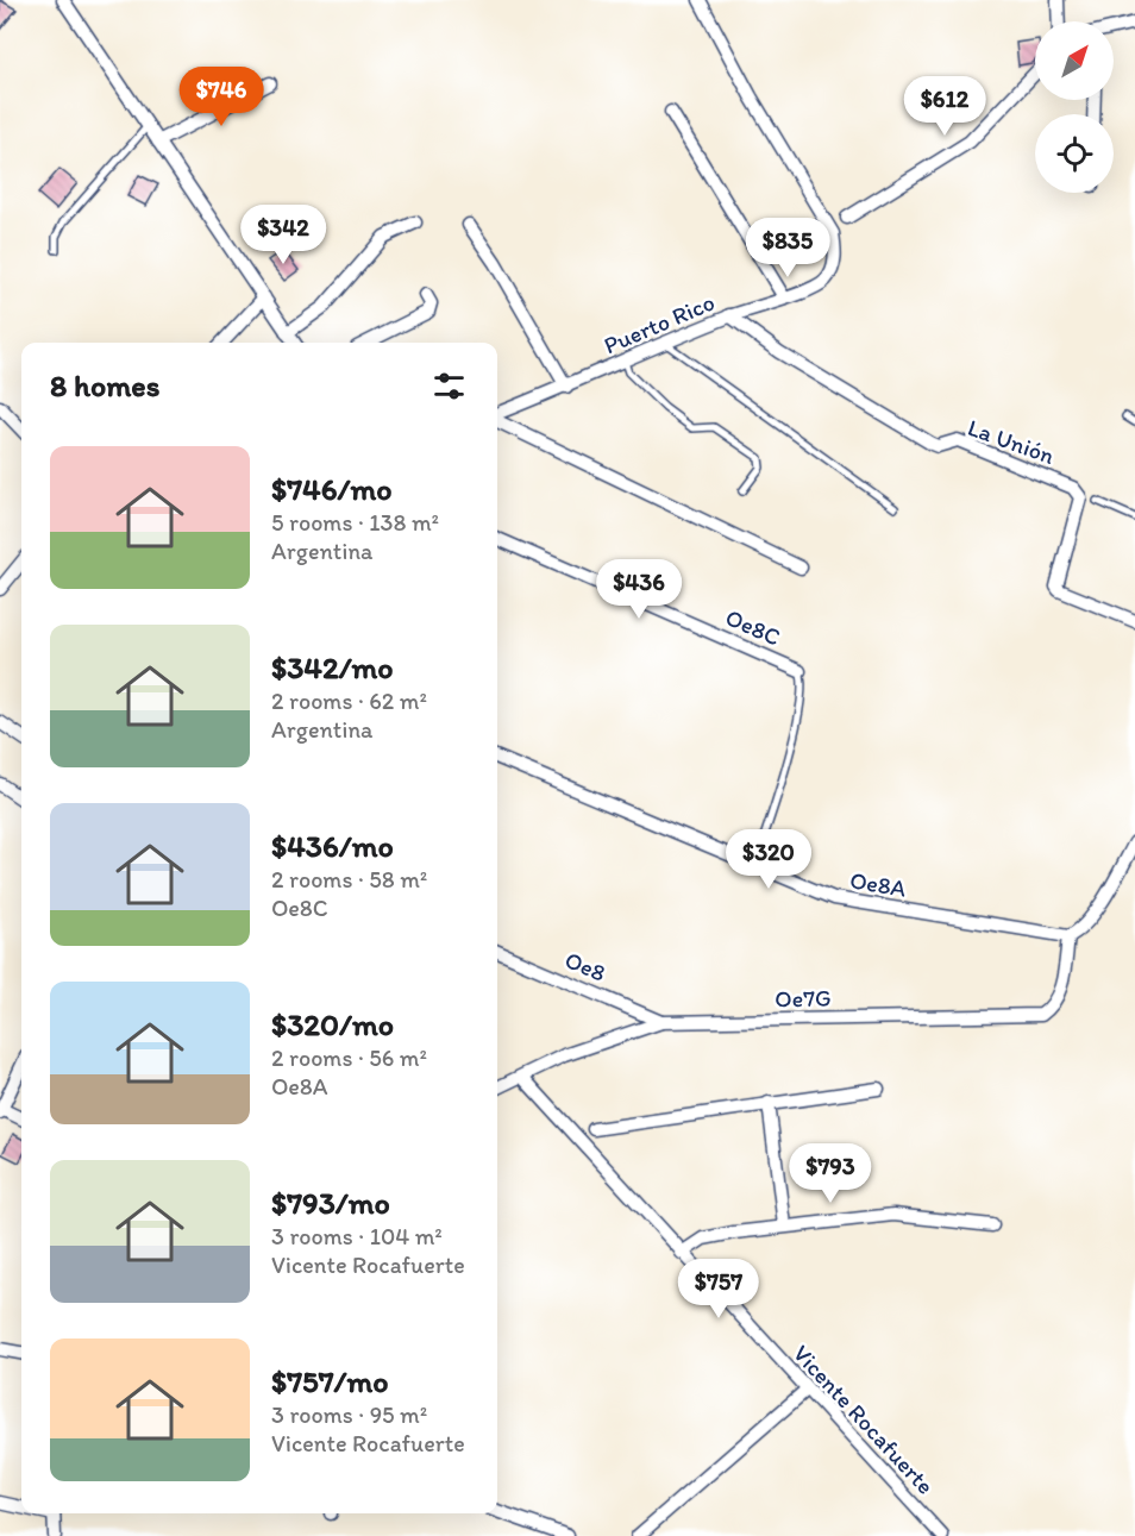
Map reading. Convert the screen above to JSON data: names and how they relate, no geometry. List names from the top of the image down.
{
  "streets": {
    "street": [
      "Puerto Rico",
      "La Unión",
      "Oe8C",
      "Oe8A",
      "Oe8",
      "Oe7G",
      "Vicente Rocafuerte"
    ]
  },
  "crossings": [
    ["Puerto Rico", "La Unión"],
    ["Oe8A", "Oe7G"],
    ["Oe8", "Oe7G"],
    ["Oe7G", "Vicente Rocafuerte"]
  ],
  "north": "top right",
  "page": {
    "price": [
      "$746",
      "$612",
      "$342",
      "$835",
      "$436",
      "$320",
      "$793",
      "$757"
    ],
    "heading": "8 homes",
    "list": [
      {
        "name": "$746/mo",
        "note": "5 rooms · 138 m² · Argentina"
      },
      {
        "name": "$342/mo",
        "note": "2 rooms · 62 m² · Argentina"
      },
      {
        "name": "$436/mo",
        "note": "2 rooms · 58 m² · Oe8C"
      },
      {
        "name": "$320/mo",
        "note": "2 rooms · 56 m² · Oe8A"
      },
      {
        "name": "$793/mo",
        "note": "3 rooms · 104 m² · Vicente Rocafuerte"
      },
      {
        "name": "$757/mo",
        "note": "3 rooms · 95 m² · Vicente Rocafuerte"
      }
    ]
  }
}
